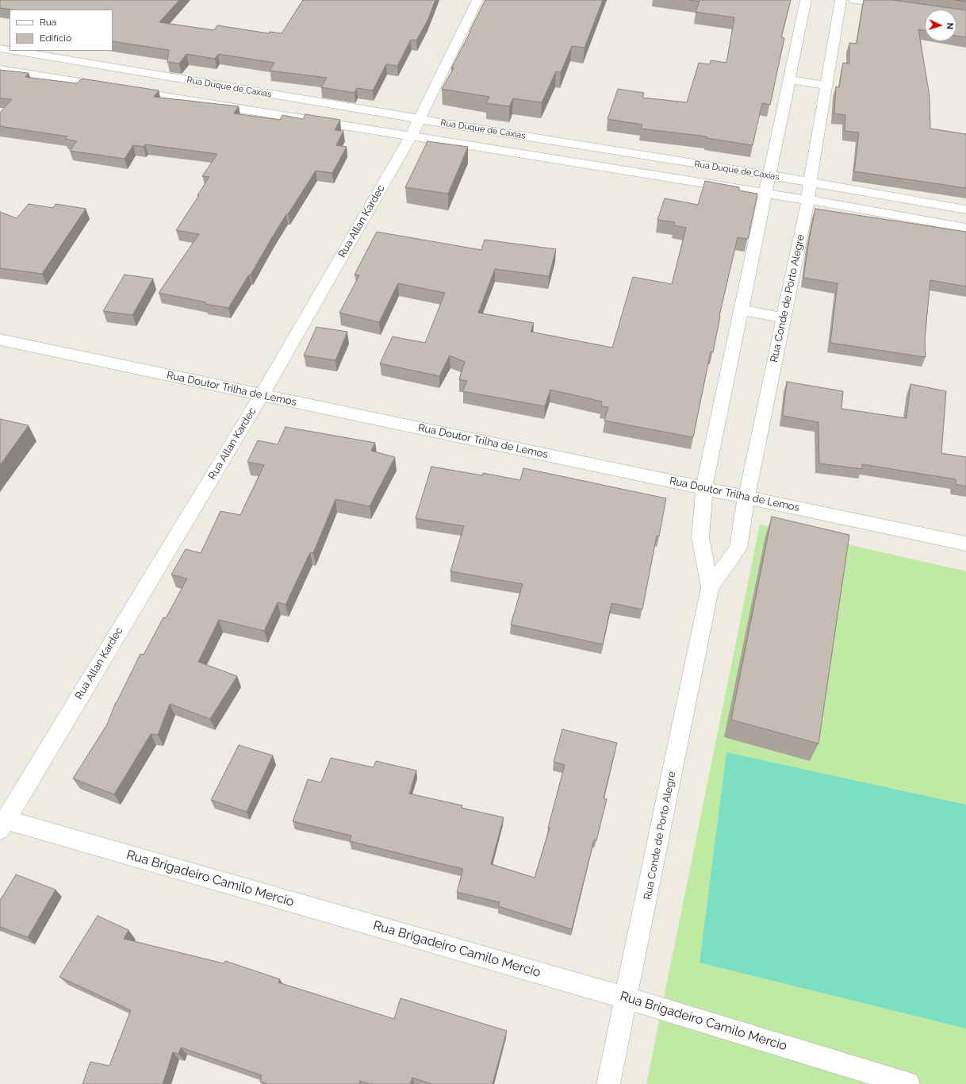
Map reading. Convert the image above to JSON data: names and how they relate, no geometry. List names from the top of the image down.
{
  "streets": {
    "street": [
      "Rua Duque de Caxias",
      "Rua Allan Kardec",
      "Rua Conde de Porto Alegre",
      "Rua Doutor Trilha de Lemos",
      "Rua Brigadeiro Camilo Mercio"
    ]
  },
  "crossings": [
    ["Rua Duque de Caxias", "Rua Allan Kardec"],
    ["Rua Duque de Caxias", "Rua Conde de Porto Alegre"],
    ["Rua Allan Kardec", "Rua Doutor Trilha de Lemos"],
    ["Rua Allan Kardec", "Rua Brigadeiro Camilo Mercio"],
    ["Rua Conde de Porto Alegre", "Rua Doutor Trilha de Lemos"],
    ["Rua Conde de Porto Alegre", "Rua Brigadeiro Camilo Mercio"]
  ],
  "legend": ["Rua", "Edifício"],
  "north": "right"
}
